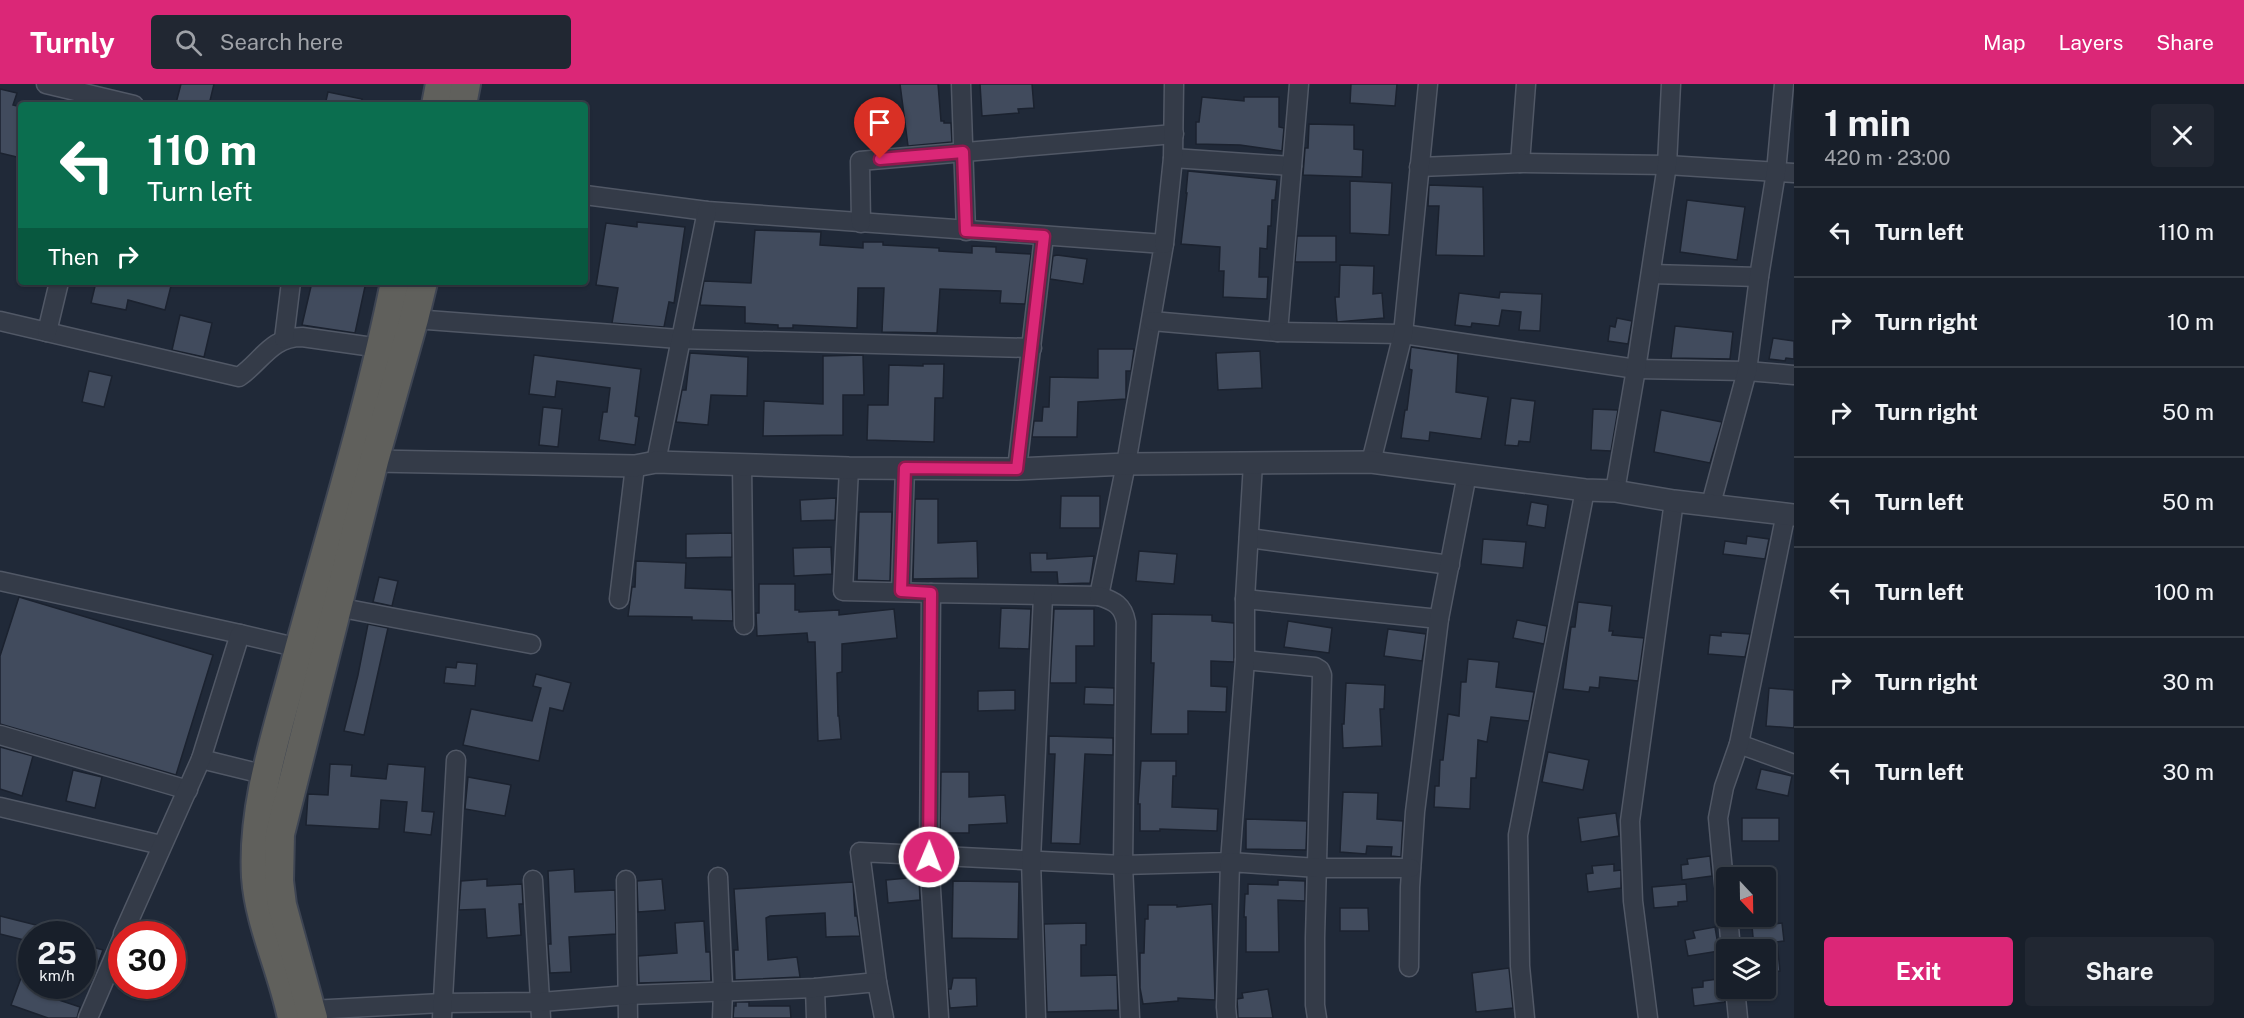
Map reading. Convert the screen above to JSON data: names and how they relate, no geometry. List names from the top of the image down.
{
  "north": "bottom",
  "page": {
    "header": "Turnly",
    "search": "Search here",
    "nav": ["Map", "Layers", "Share"],
    "heading": ["1 min", "420 m · 23:00"],
    "turn": ["110 m", "Turn left"],
    "list": [
      {
        "name": "Turn left",
        "value": "110 m"
      },
      {
        "name": "Turn right",
        "value": "10 m"
      },
      {
        "name": "Turn right",
        "value": "50 m"
      },
      {
        "name": "Turn left",
        "value": "50 m"
      },
      {
        "name": "Turn left",
        "value": "100 m"
      },
      {
        "name": "Turn right",
        "value": "30 m"
      },
      {
        "name": "Turn left",
        "value": "30 m"
      }
    ],
    "then": "Then",
    "speed": "25 km/h",
    "limit": "30",
    "buttons": ["Exit", "Share"]
  }
}
